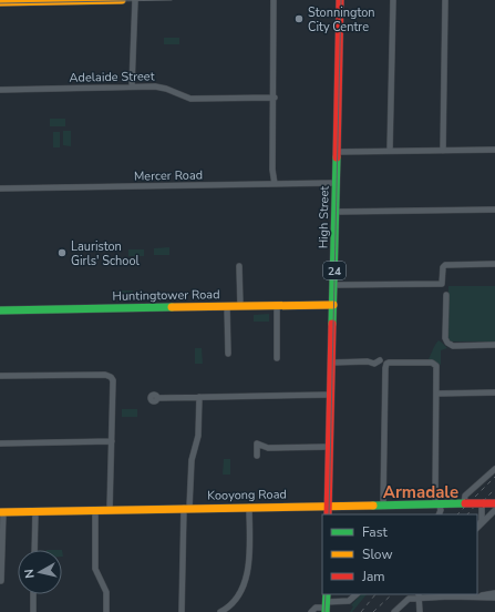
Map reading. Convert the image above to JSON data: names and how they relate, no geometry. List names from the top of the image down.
{
  "streets": {
    "street": [
      "Adelaide Street",
      "Mercer Road",
      "High Street",
      "24",
      "Huntingtower Road",
      "Kooyong Road"
    ]
  },
  "crossings": [
    ["Mercer Road", "High Street"],
    ["High Street", "Huntingtower Road"],
    ["High Street", "Kooyong Road"]
  ],
  "districts": ["Armadale"],
  "places": ["Stonnington City Centre", "Lauriston Girls' School"],
  "legend": ["Fast", "Slow", "Jam"],
  "north": "left"
}
